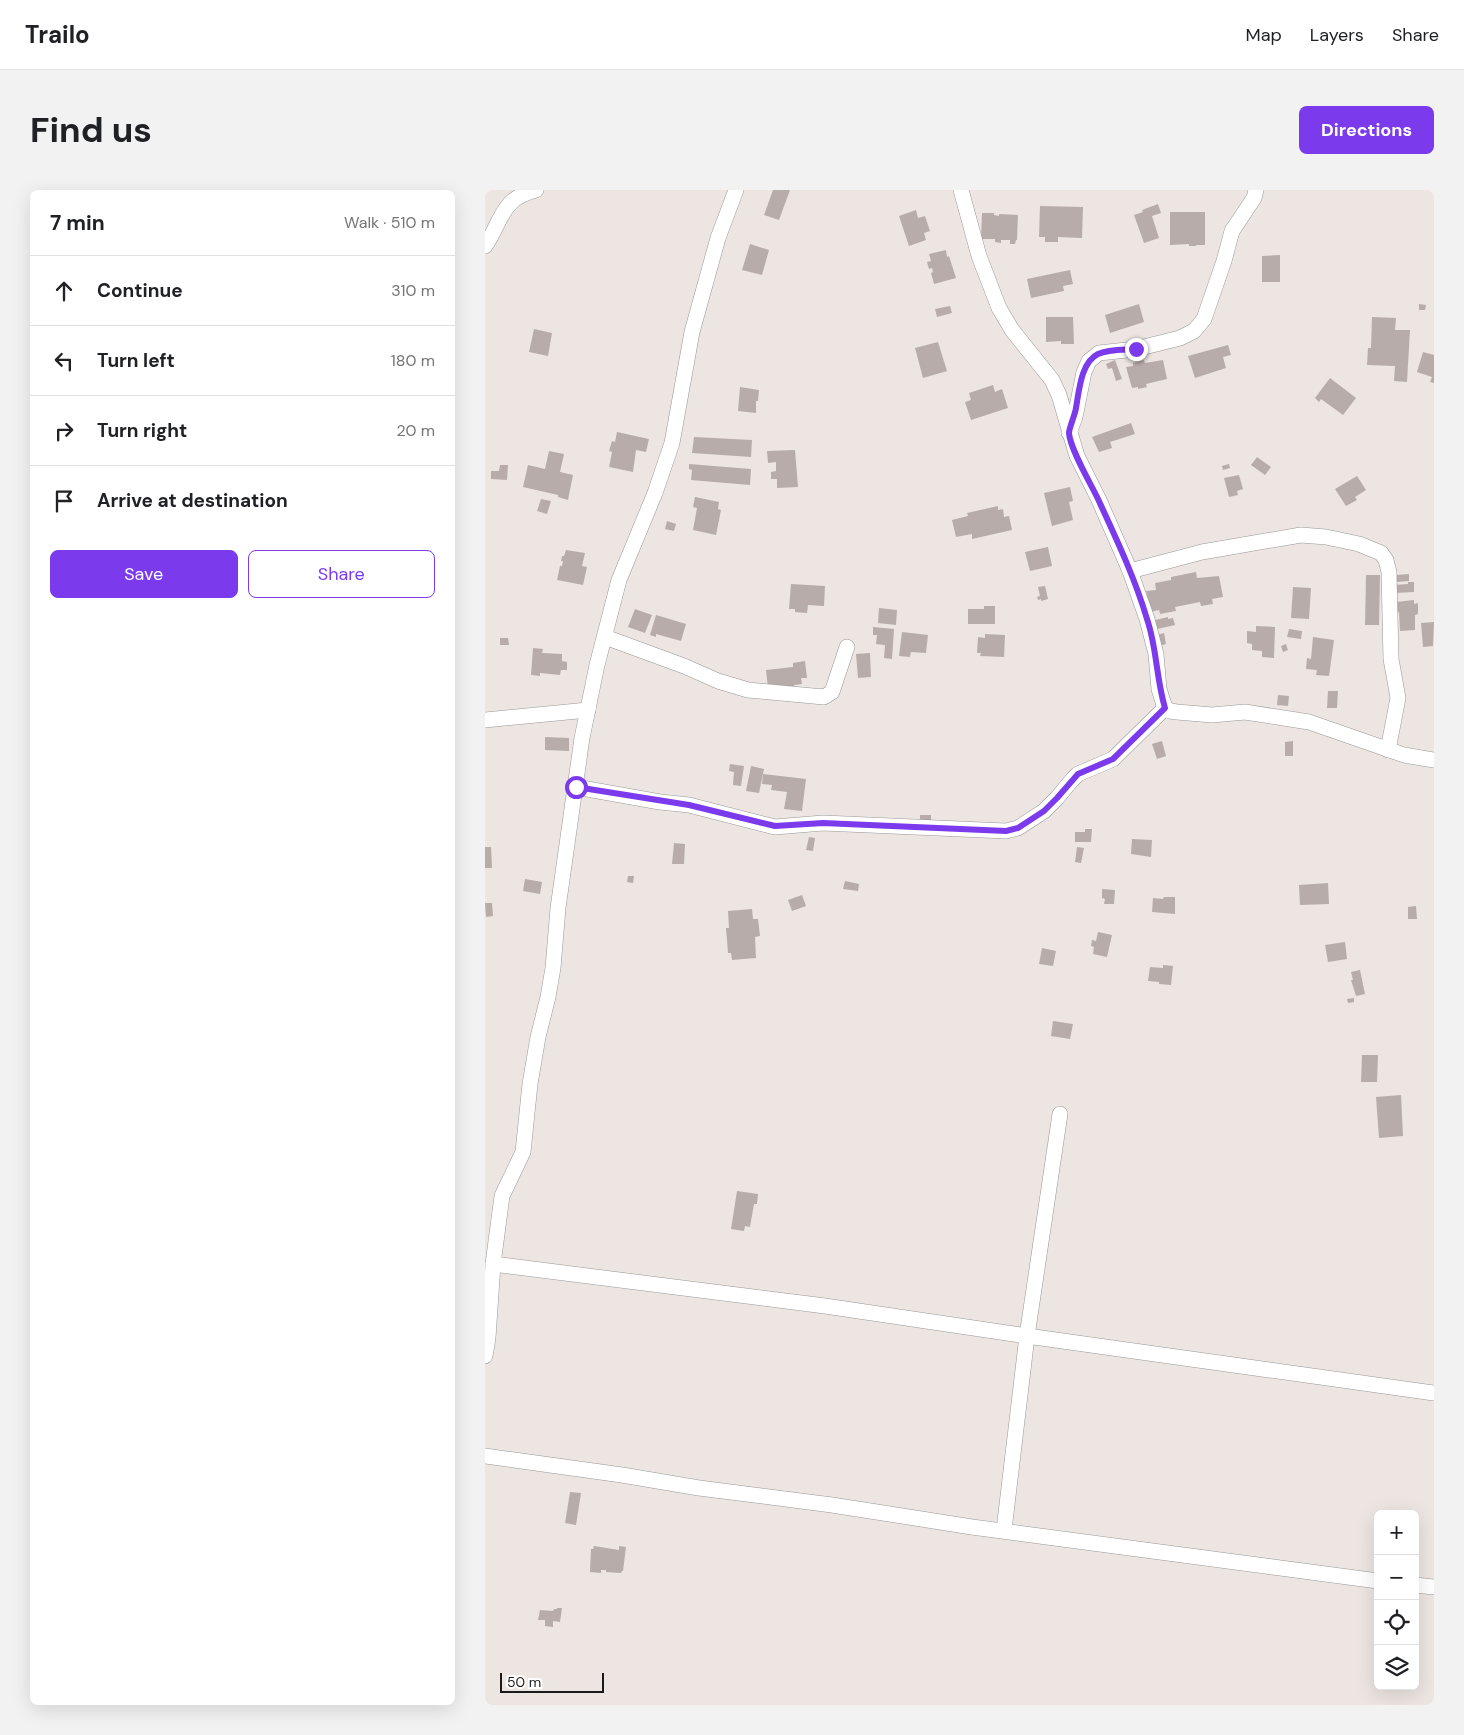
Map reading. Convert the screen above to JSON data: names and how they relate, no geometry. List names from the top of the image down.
{
  "scale_bar": "50 m",
  "page": {
    "header": "Trailo",
    "nav": ["Map", "Layers", "Share"],
    "buttons": [
      "Directions",
      ["Save", "Share"]
    ],
    "title": "Find us",
    "heading": ["7 min", "Walk · 510 m"],
    "list": [
      ["Continue", "310 m"],
      ["Turn left", "180 m"],
      ["Turn right", "20 m"],
      "Arrive at destination"
    ],
    "map_buttons": ["+", "−"],
    "scale": "50 m"
  }
}
